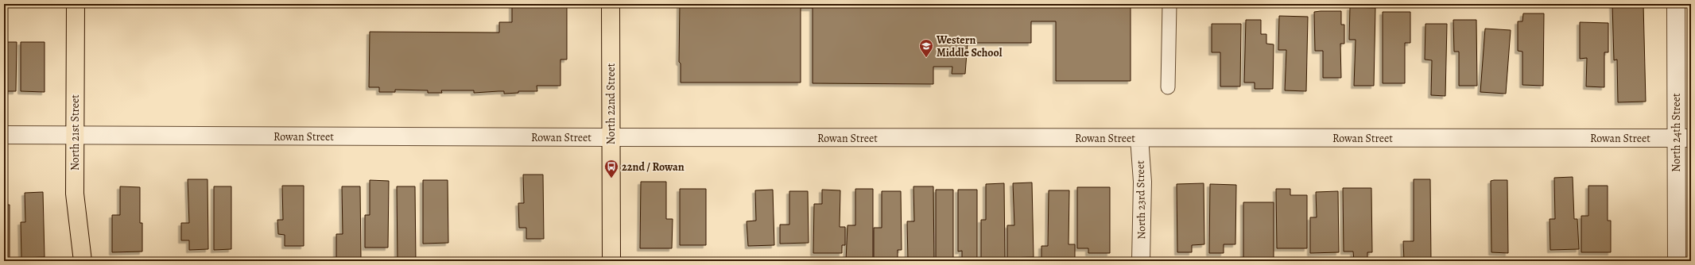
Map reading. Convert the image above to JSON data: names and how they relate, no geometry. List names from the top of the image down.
{
  "streets": {
    "main road": ["North 22nd Street", "North 21st Street"],
    "street": ["North 24th Street", "Rowan Street", "North 23rd Street"]
  },
  "crossings": [
    ["North 22nd Street", "Rowan Street"],
    ["North 21st Street", "Rowan Street"],
    ["North 24th Street", "Rowan Street"],
    ["Rowan Street", "North 23rd Street"]
  ],
  "places": {
    "school or university": ["Western Middle School"],
    "bus stop": ["22nd / Rowan"]
  }
}
